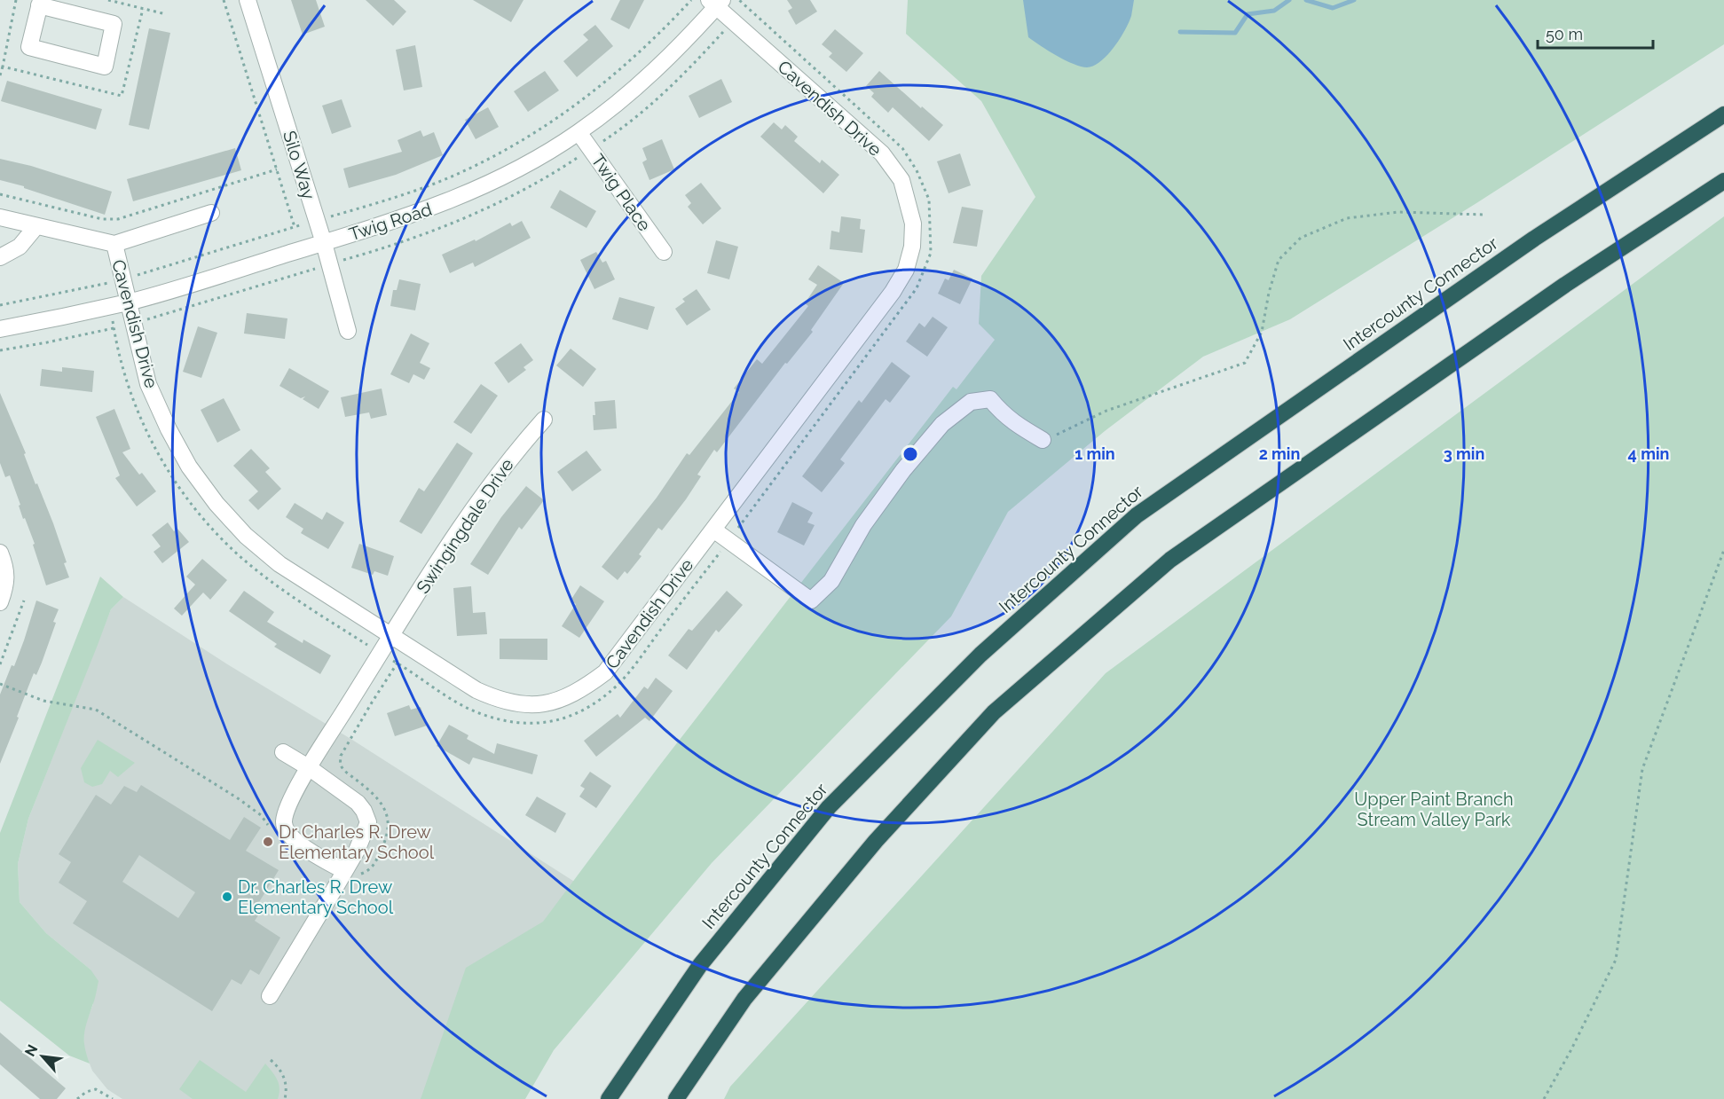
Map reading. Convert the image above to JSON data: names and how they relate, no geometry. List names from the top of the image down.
{
  "streets": {
    "highway": ["Intercounty Connector"],
    "street": [
      "Cavendish Drive",
      "Silo Way",
      "Twig Place",
      "Twig Road",
      "Swingingdale Drive"
    ]
  },
  "crossings": [
    ["Cavendish Drive", "Twig Road"],
    ["Cavendish Drive", "Swingingdale Drive"],
    ["Silo Way", "Twig Road"],
    ["Twig Place", "Twig Road"]
  ],
  "parks": ["Upper Paint Branch Stream Valley Park"],
  "places": ["Dr Charles R. Drew Elementary School", "Dr. Charles R. Drew Elementary School"],
  "scale_bar": "50 m",
  "north": "top left",
  "rings": [
    "1 min",
    "2 min",
    "3 min",
    "4 min"
  ]
}
